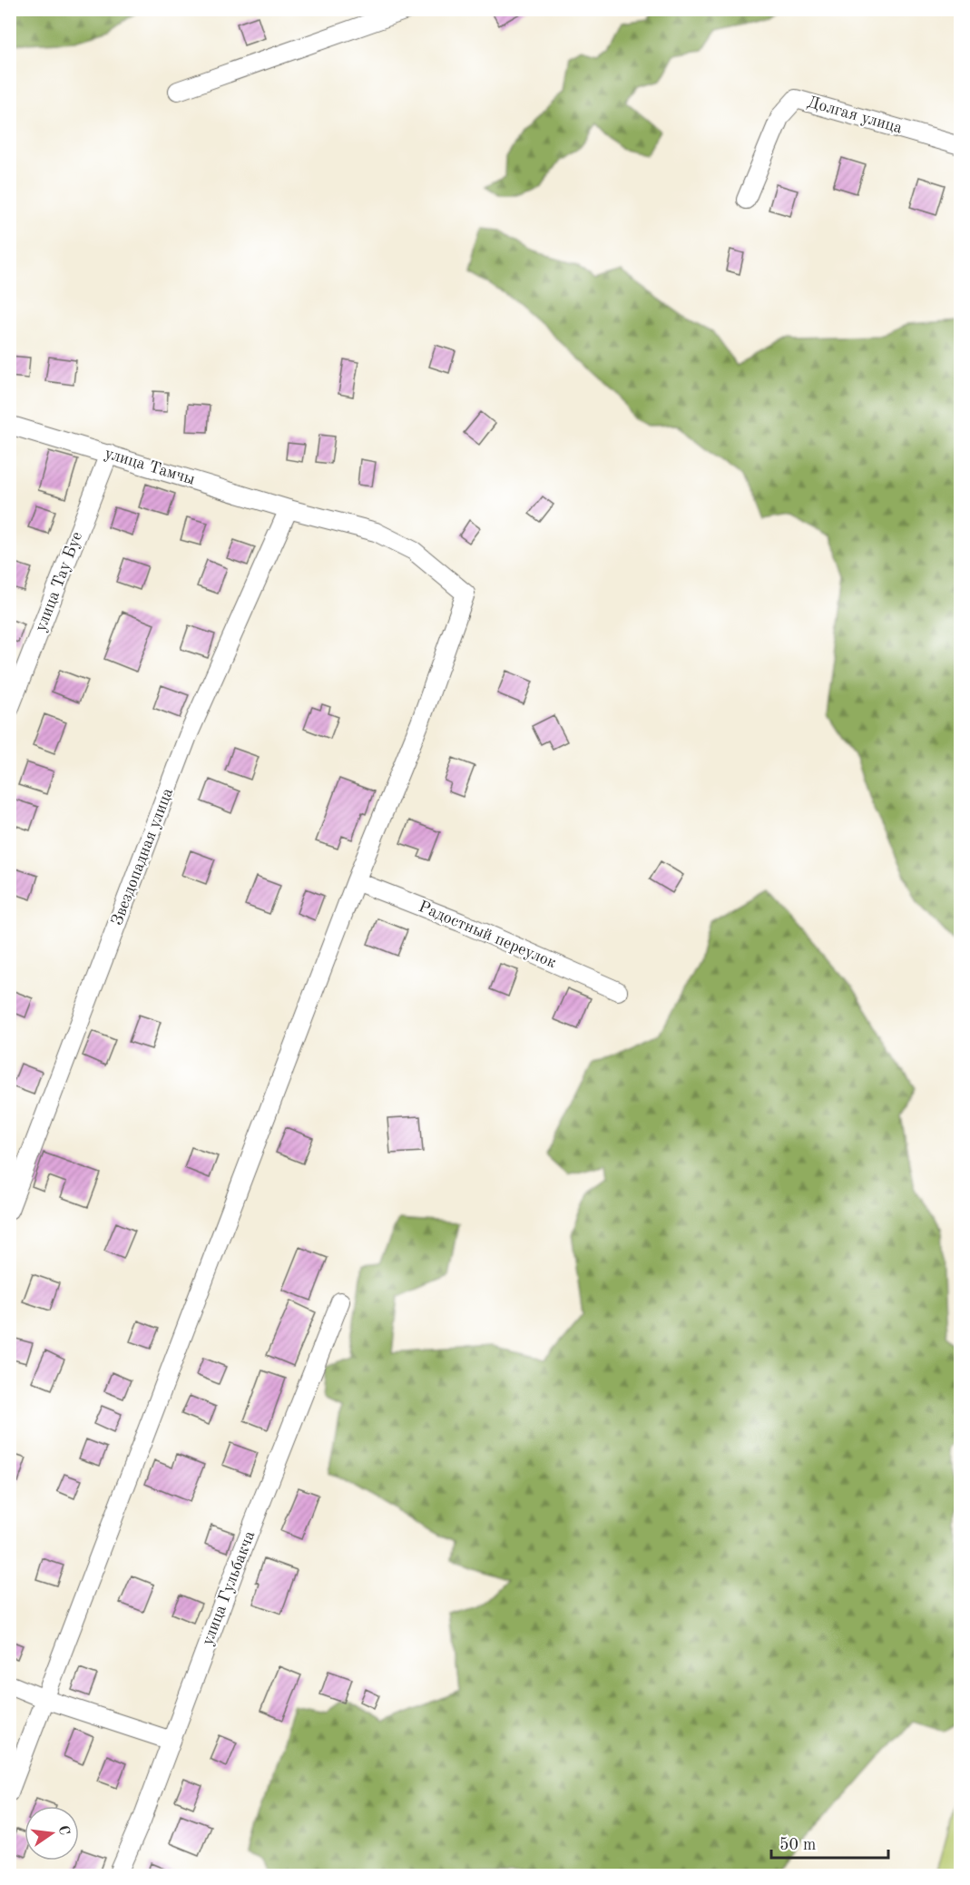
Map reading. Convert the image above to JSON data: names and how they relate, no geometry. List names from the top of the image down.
{
  "streets": {
    "street": [
      "Долгая улица",
      "улица Тамчы",
      "улица Тау Буе",
      "Звездопадная улица",
      "Радостный переулок",
      "улица Гульбакча"
    ]
  },
  "crossings": [
    ["улица Тамчы", "улица Тау Буе"],
    ["улица Тамчы", "Звездопадная улица"],
    ["улица Тамчы", "Радостный переулок"]
  ],
  "scale_bar": "50 m",
  "north": "right"
}
